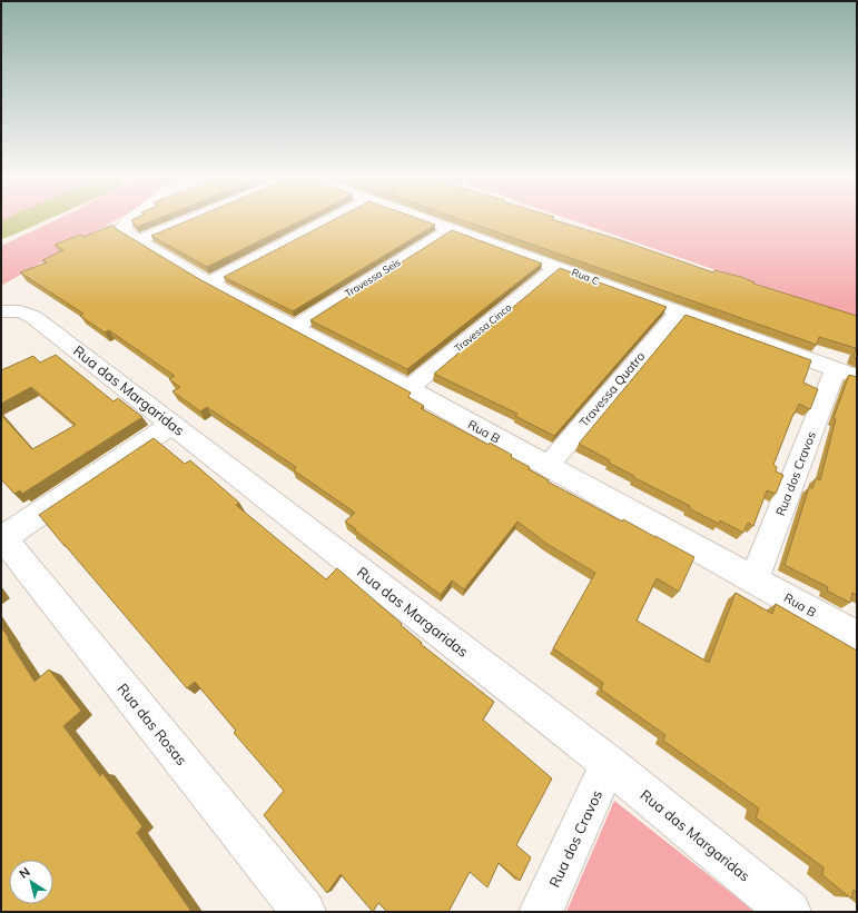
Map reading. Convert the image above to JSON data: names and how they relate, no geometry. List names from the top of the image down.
{
  "streets": {
    "street": [
      "Rua C",
      "Travessa Seis",
      "Travessa Cinco",
      "Travessa Quatro",
      "Rua das Margaridas",
      "Rua B",
      "Rua dos Cravos",
      "Rua das Rosas"
    ]
  },
  "crossings": [
    ["Rua C", "Travessa Seis"],
    ["Rua C", "Travessa Cinco"],
    ["Rua C", "Travessa Quatro"],
    ["Rua C", "Rua dos Cravos"],
    ["Travessa Seis", "Rua B"],
    ["Travessa Cinco", "Rua B"],
    ["Travessa Quatro", "Rua B"],
    ["Rua das Margaridas", "Rua dos Cravos"],
    ["Rua B", "Rua dos Cravos"]
  ],
  "north": "top left"
}
